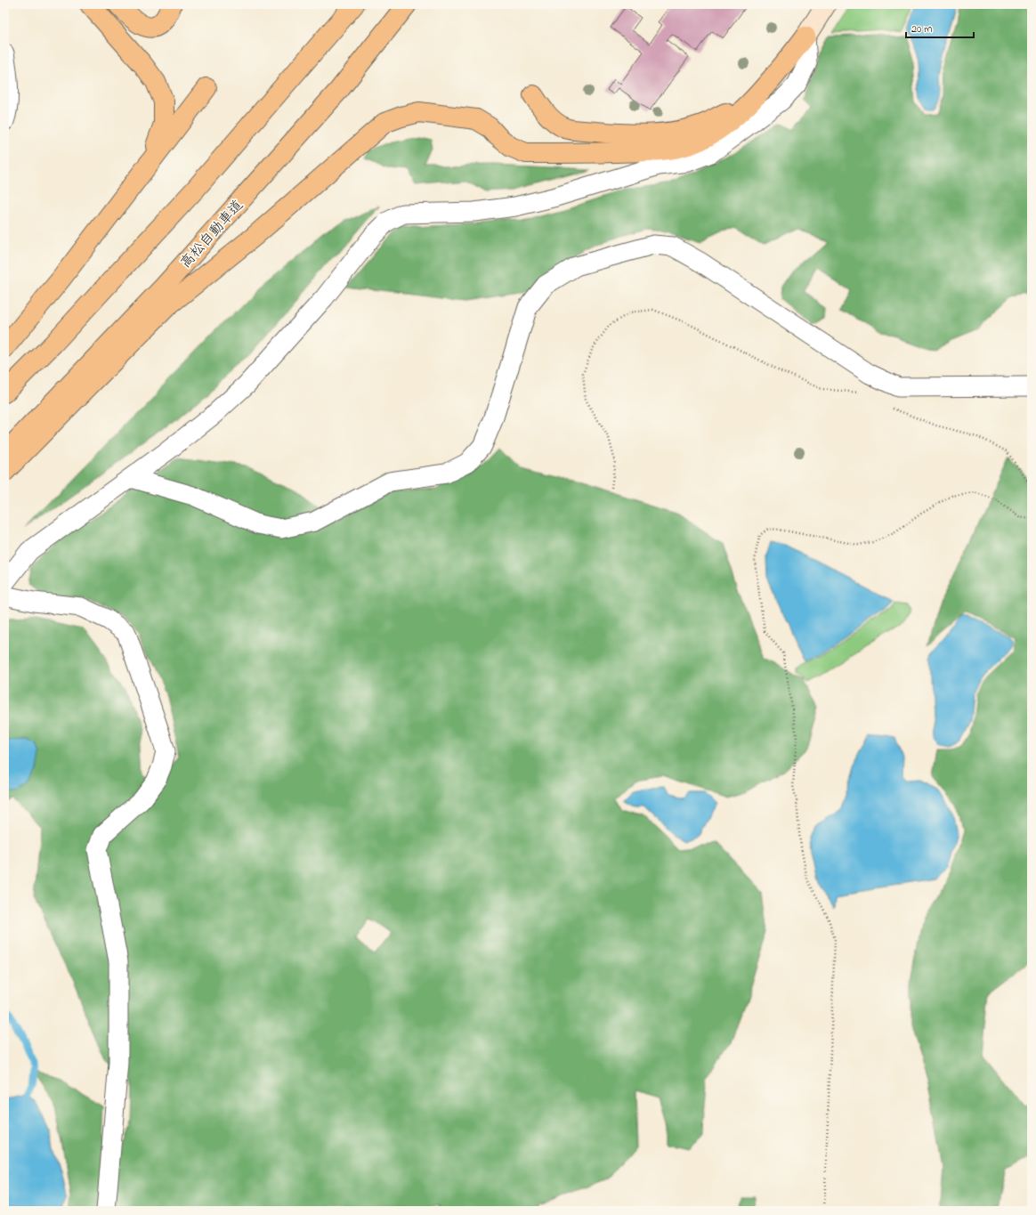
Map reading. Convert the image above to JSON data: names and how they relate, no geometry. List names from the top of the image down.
{
  "streets": {
    "highway": ["高松自動車道"]
  },
  "scale_bar": "20 m"
}
